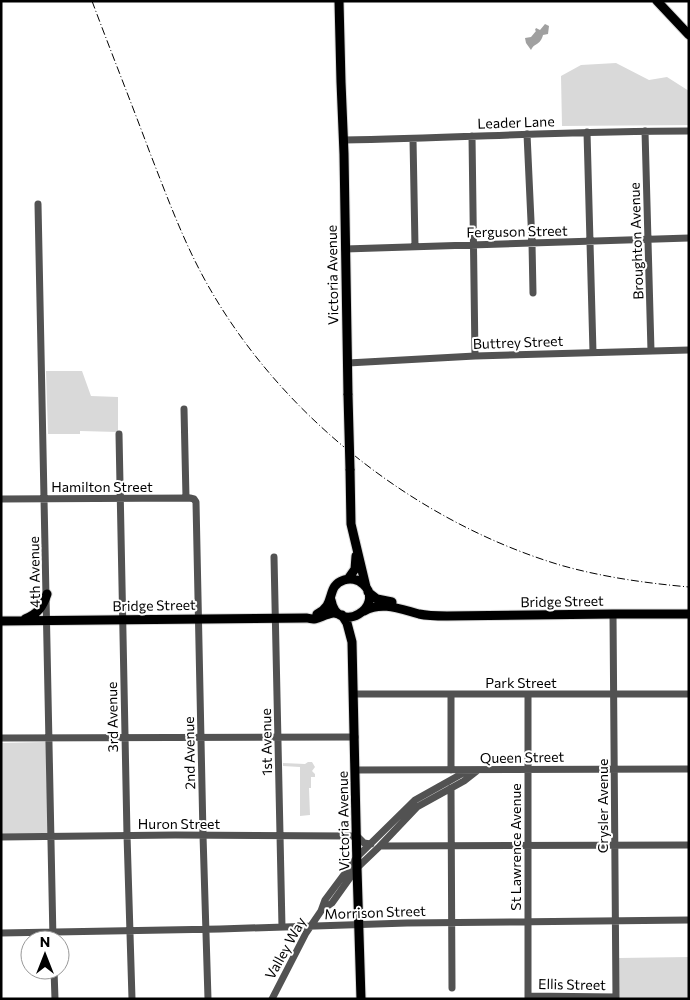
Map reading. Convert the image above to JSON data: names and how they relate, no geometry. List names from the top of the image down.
{
  "streets": {
    "main road": ["Victoria Avenue", "Bridge Street"],
    "street": [
      "Leader Lane",
      "Ferguson Street",
      "Broughton Avenue",
      "Buttrey Street",
      "Hamilton Street",
      "4th Avenue",
      "Park Street",
      "3rd Avenue",
      "1st Avenue",
      "2nd Avenue",
      "Queen Street",
      "Crysler Avenue",
      "Huron Street",
      "St Lawrence Avenue",
      "Morrison Street",
      "Valley Way",
      "Ellis Street"
    ]
  },
  "crossings": [
    ["Leader Lane", "Broughton Avenue"],
    ["Leader Lane", "Victoria Avenue"],
    ["Ferguson Street", "Broughton Avenue"],
    ["Ferguson Street", "Victoria Avenue"],
    ["Broughton Avenue", "Buttrey Street"],
    ["Victoria Avenue", "Buttrey Street"],
    ["Victoria Avenue", "Bridge Street"],
    ["Victoria Avenue", "Park Street"],
    ["Victoria Avenue", "Queen Street"],
    ["Victoria Avenue", "Huron Street"],
    ["Victoria Avenue", "Morrison Street"],
    ["Victoria Avenue", "Valley Way"],
    ["Hamilton Street", "4th Avenue"],
    ["Hamilton Street", "3rd Avenue"],
    ["Hamilton Street", "2nd Avenue"],
    ["4th Avenue", "Bridge Street"],
    ["4th Avenue", "Huron Street"],
    ["Bridge Street", "3rd Avenue"],
    ["Bridge Street", "1st Avenue"],
    ["Bridge Street", "2nd Avenue"],
    ["Bridge Street", "Crysler Avenue"],
    ["Park Street", "Crysler Avenue"],
    ["Park Street", "St Lawrence Avenue"],
    ["3rd Avenue", "Huron Street"],
    ["3rd Avenue", "Morrison Street"],
    ["1st Avenue", "Huron Street"],
    ["1st Avenue", "Morrison Street"],
    ["2nd Avenue", "Huron Street"],
    ["2nd Avenue", "Morrison Street"],
    ["Queen Street", "Crysler Avenue"],
    ["Queen Street", "St Lawrence Avenue"],
    ["Queen Street", "Valley Way"],
    ["Crysler Avenue", "Morrison Street"],
    ["Crysler Avenue", "Ellis Street"],
    ["St Lawrence Avenue", "Morrison Street"],
    ["St Lawrence Avenue", "Ellis Street"],
    ["Morrison Street", "Valley Way"]
  ],
  "north": "top"
}
